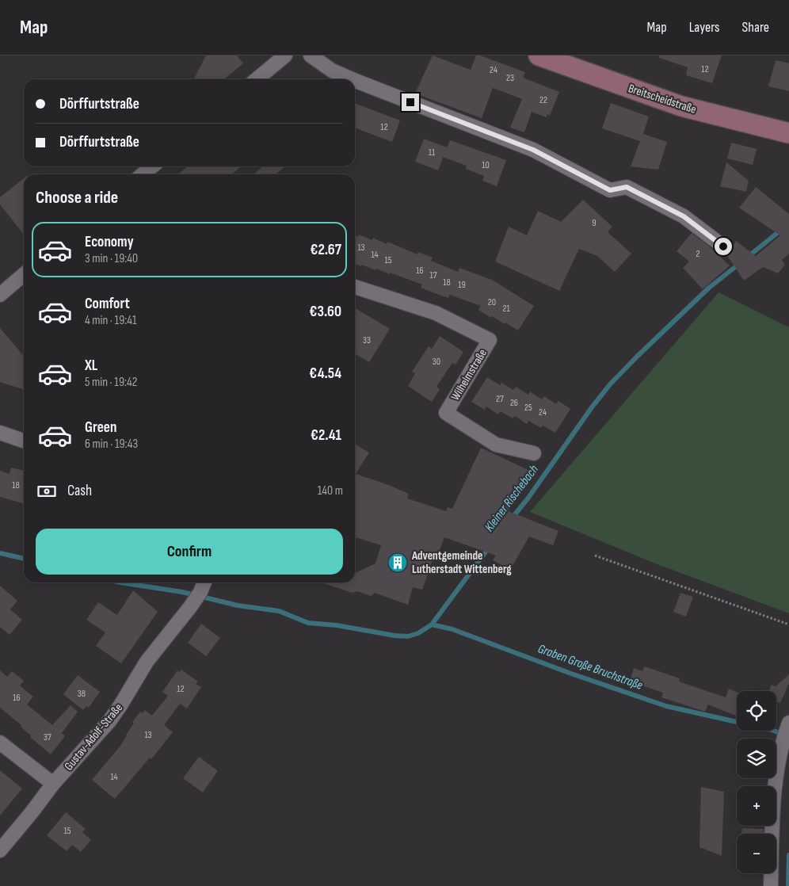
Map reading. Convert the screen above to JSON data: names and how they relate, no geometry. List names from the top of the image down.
{
  "streets": {
    "street": ["Breitscheidstraße", "Wilhelmstraße", "Gustav-Adolf-Straße"]
  },
  "water": ["Kleiner Rischebach", "Graben Große Bruchstraße"],
  "places": {
    "building": ["Adventgemeinde Lutherstadt Wittenberg"]
  },
  "house_numbers": [
    "12",
    "24",
    "23",
    "22",
    "12",
    "11",
    "10",
    "9",
    "13",
    "2",
    "14",
    "15",
    "16",
    "17",
    "18",
    "19",
    "20",
    "21",
    "33",
    "30",
    "27",
    "26",
    "25",
    "24",
    "18",
    "12",
    "38",
    "16",
    "13",
    "37",
    "14",
    "15"
  ],
  "page": {
    "header": "Map",
    "nav": ["Map", "Layers", "Share"],
    "banner": ["Dörffurtstraße", "Dörffurtstraße"],
    "heading": "Choose a ride",
    "list": [
      {
        "name": "Economy",
        "note": "3 min · 19:40",
        "value": "€2.67"
      },
      {
        "name": "Comfort",
        "note": "4 min · 19:41",
        "value": "€3.60"
      },
      {
        "name": "XL",
        "note": "5 min · 19:42",
        "value": "€4.54"
      },
      {
        "name": "Green",
        "note": "6 min · 19:43",
        "value": "€2.41"
      }
    ],
    "pay": ["Cash", "140 m"],
    "buttons": "Confirm",
    "map_buttons": ["+", "−"]
  }
}
